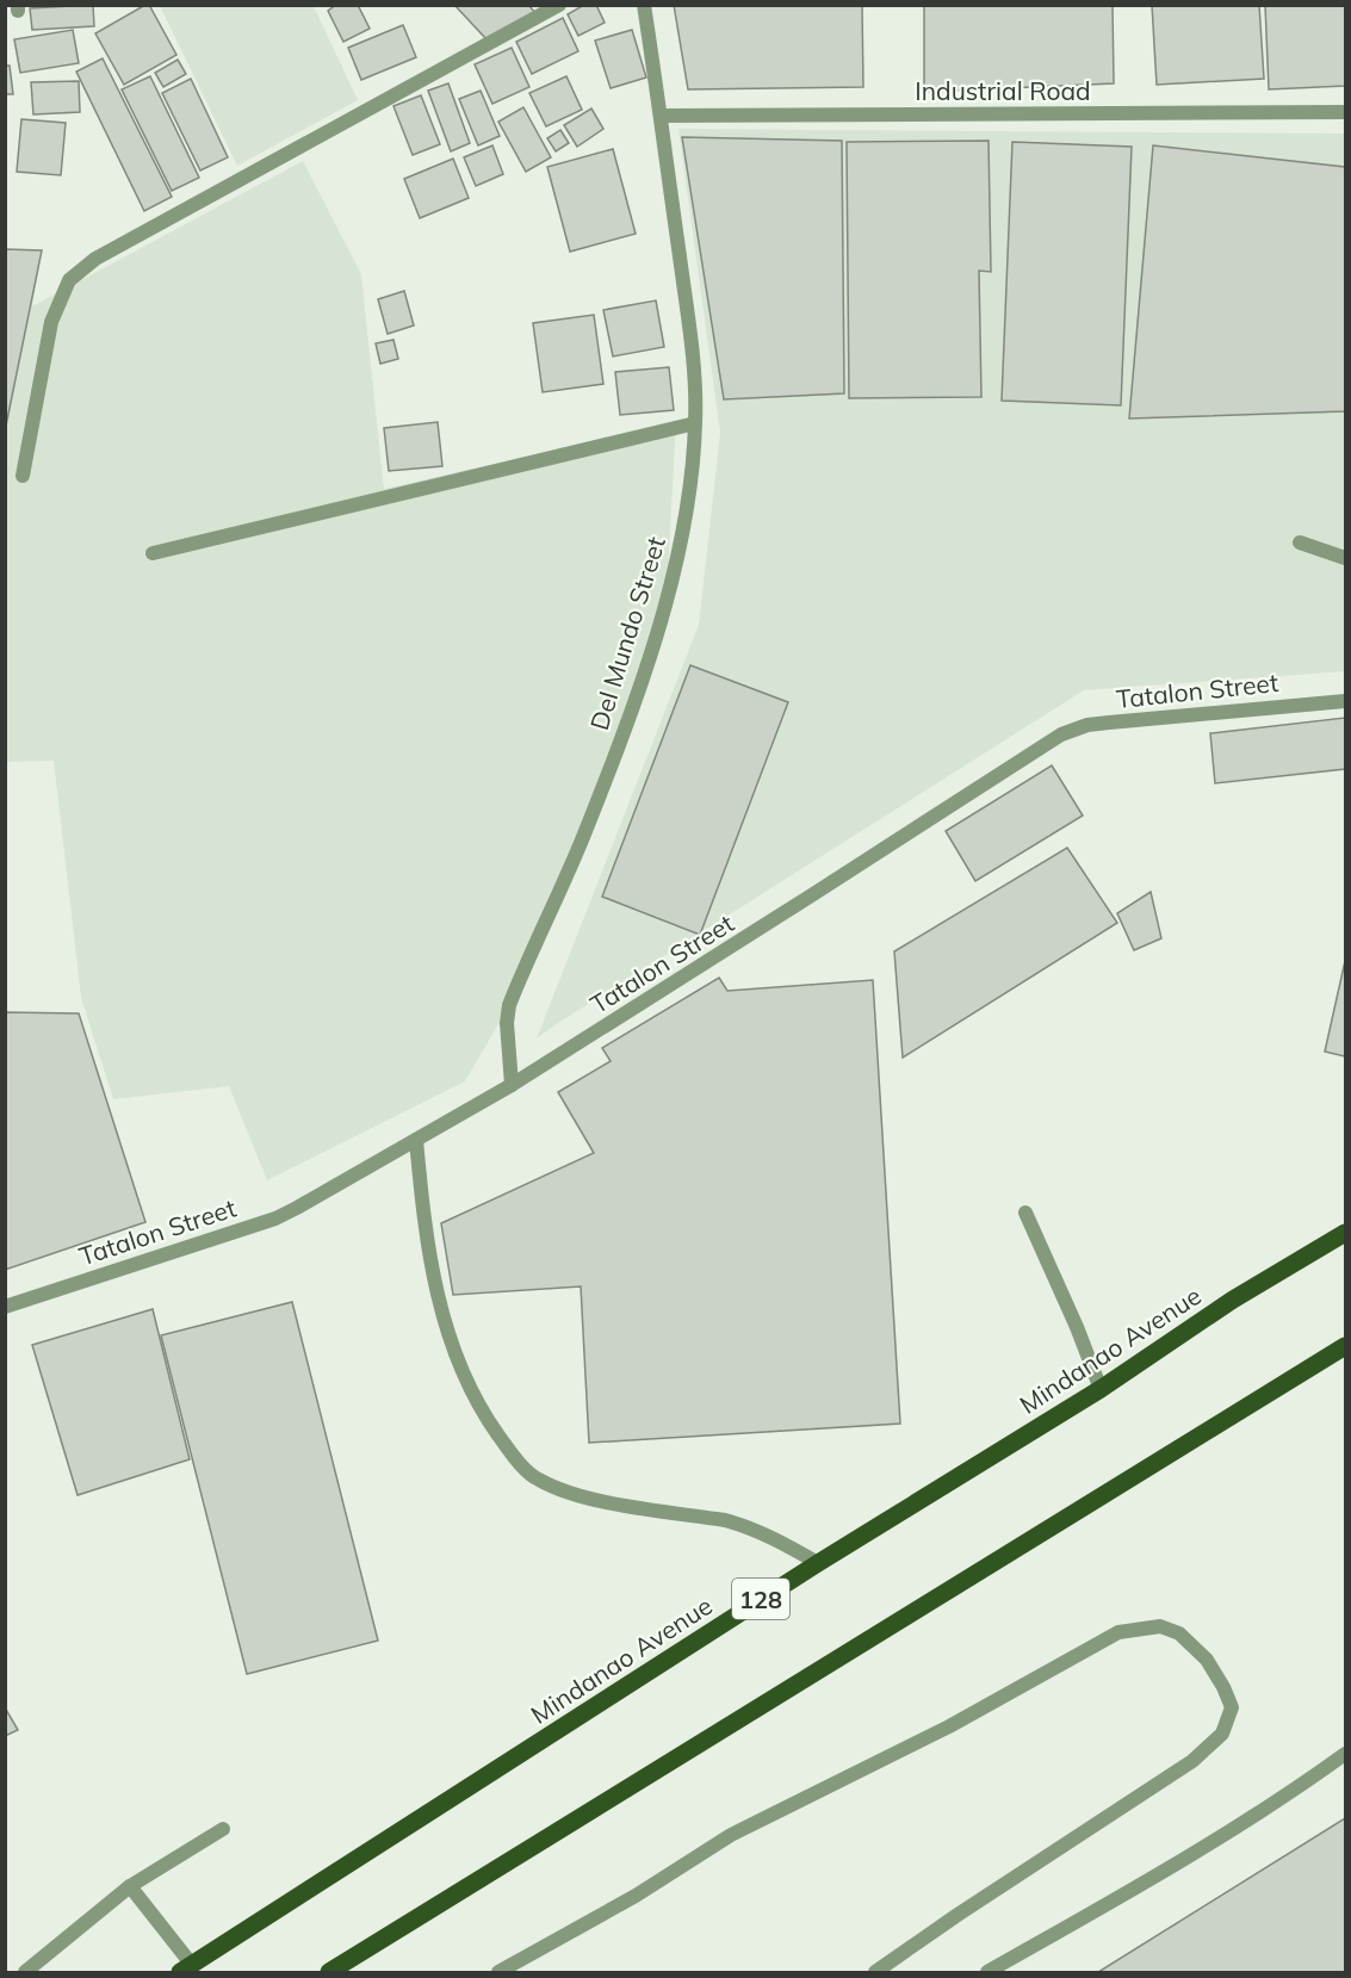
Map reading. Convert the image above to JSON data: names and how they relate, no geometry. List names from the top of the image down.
{
  "streets": {
    "main road": ["Mindanao Avenue", "128"],
    "street": ["Industrial Road", "Del Mundo Street", "Tatalon Street"]
  },
  "crossings": [
    ["Industrial Road", "Del Mundo Street"],
    ["Del Mundo Street", "Tatalon Street"]
  ]
}
